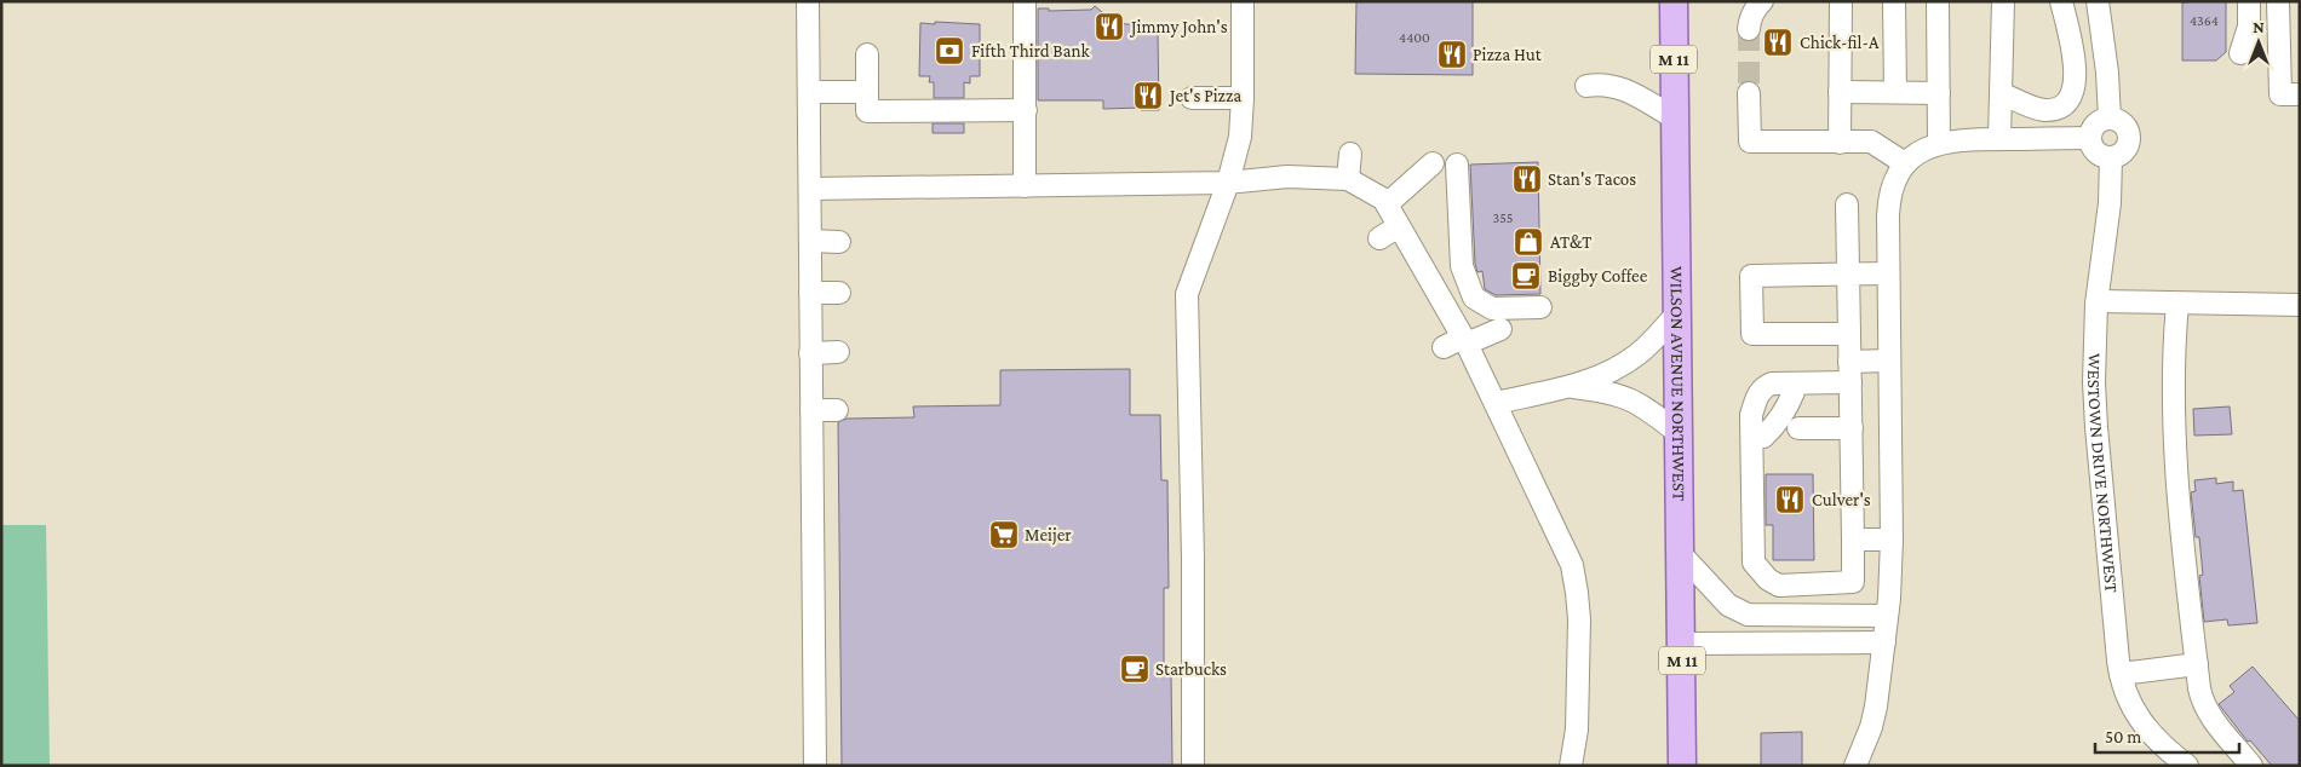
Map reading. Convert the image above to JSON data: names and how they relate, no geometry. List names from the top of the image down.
{
  "streets": {
    "main road": ["M 11", "WILSON AVENUE NORTHWEST"],
    "street": ["WESTOWN DRIVE NORTHWEST"]
  },
  "places": {
    "restaurant": [
      "Jimmy John's",
      "Chick-fil-A",
      "Pizza Hut",
      "Jet's Pizza",
      "Stan's Tacos",
      "Culver's"
    ],
    "bank": ["Fifth Third Bank"],
    "shop": ["AT&T"],
    "cafe": ["Biggby Coffee", "Starbucks"],
    "supermarket": ["Meijer"]
  },
  "house_numbers": ["4364", "4400", "355"],
  "scale_bar": "50 m",
  "north": "top"
}
